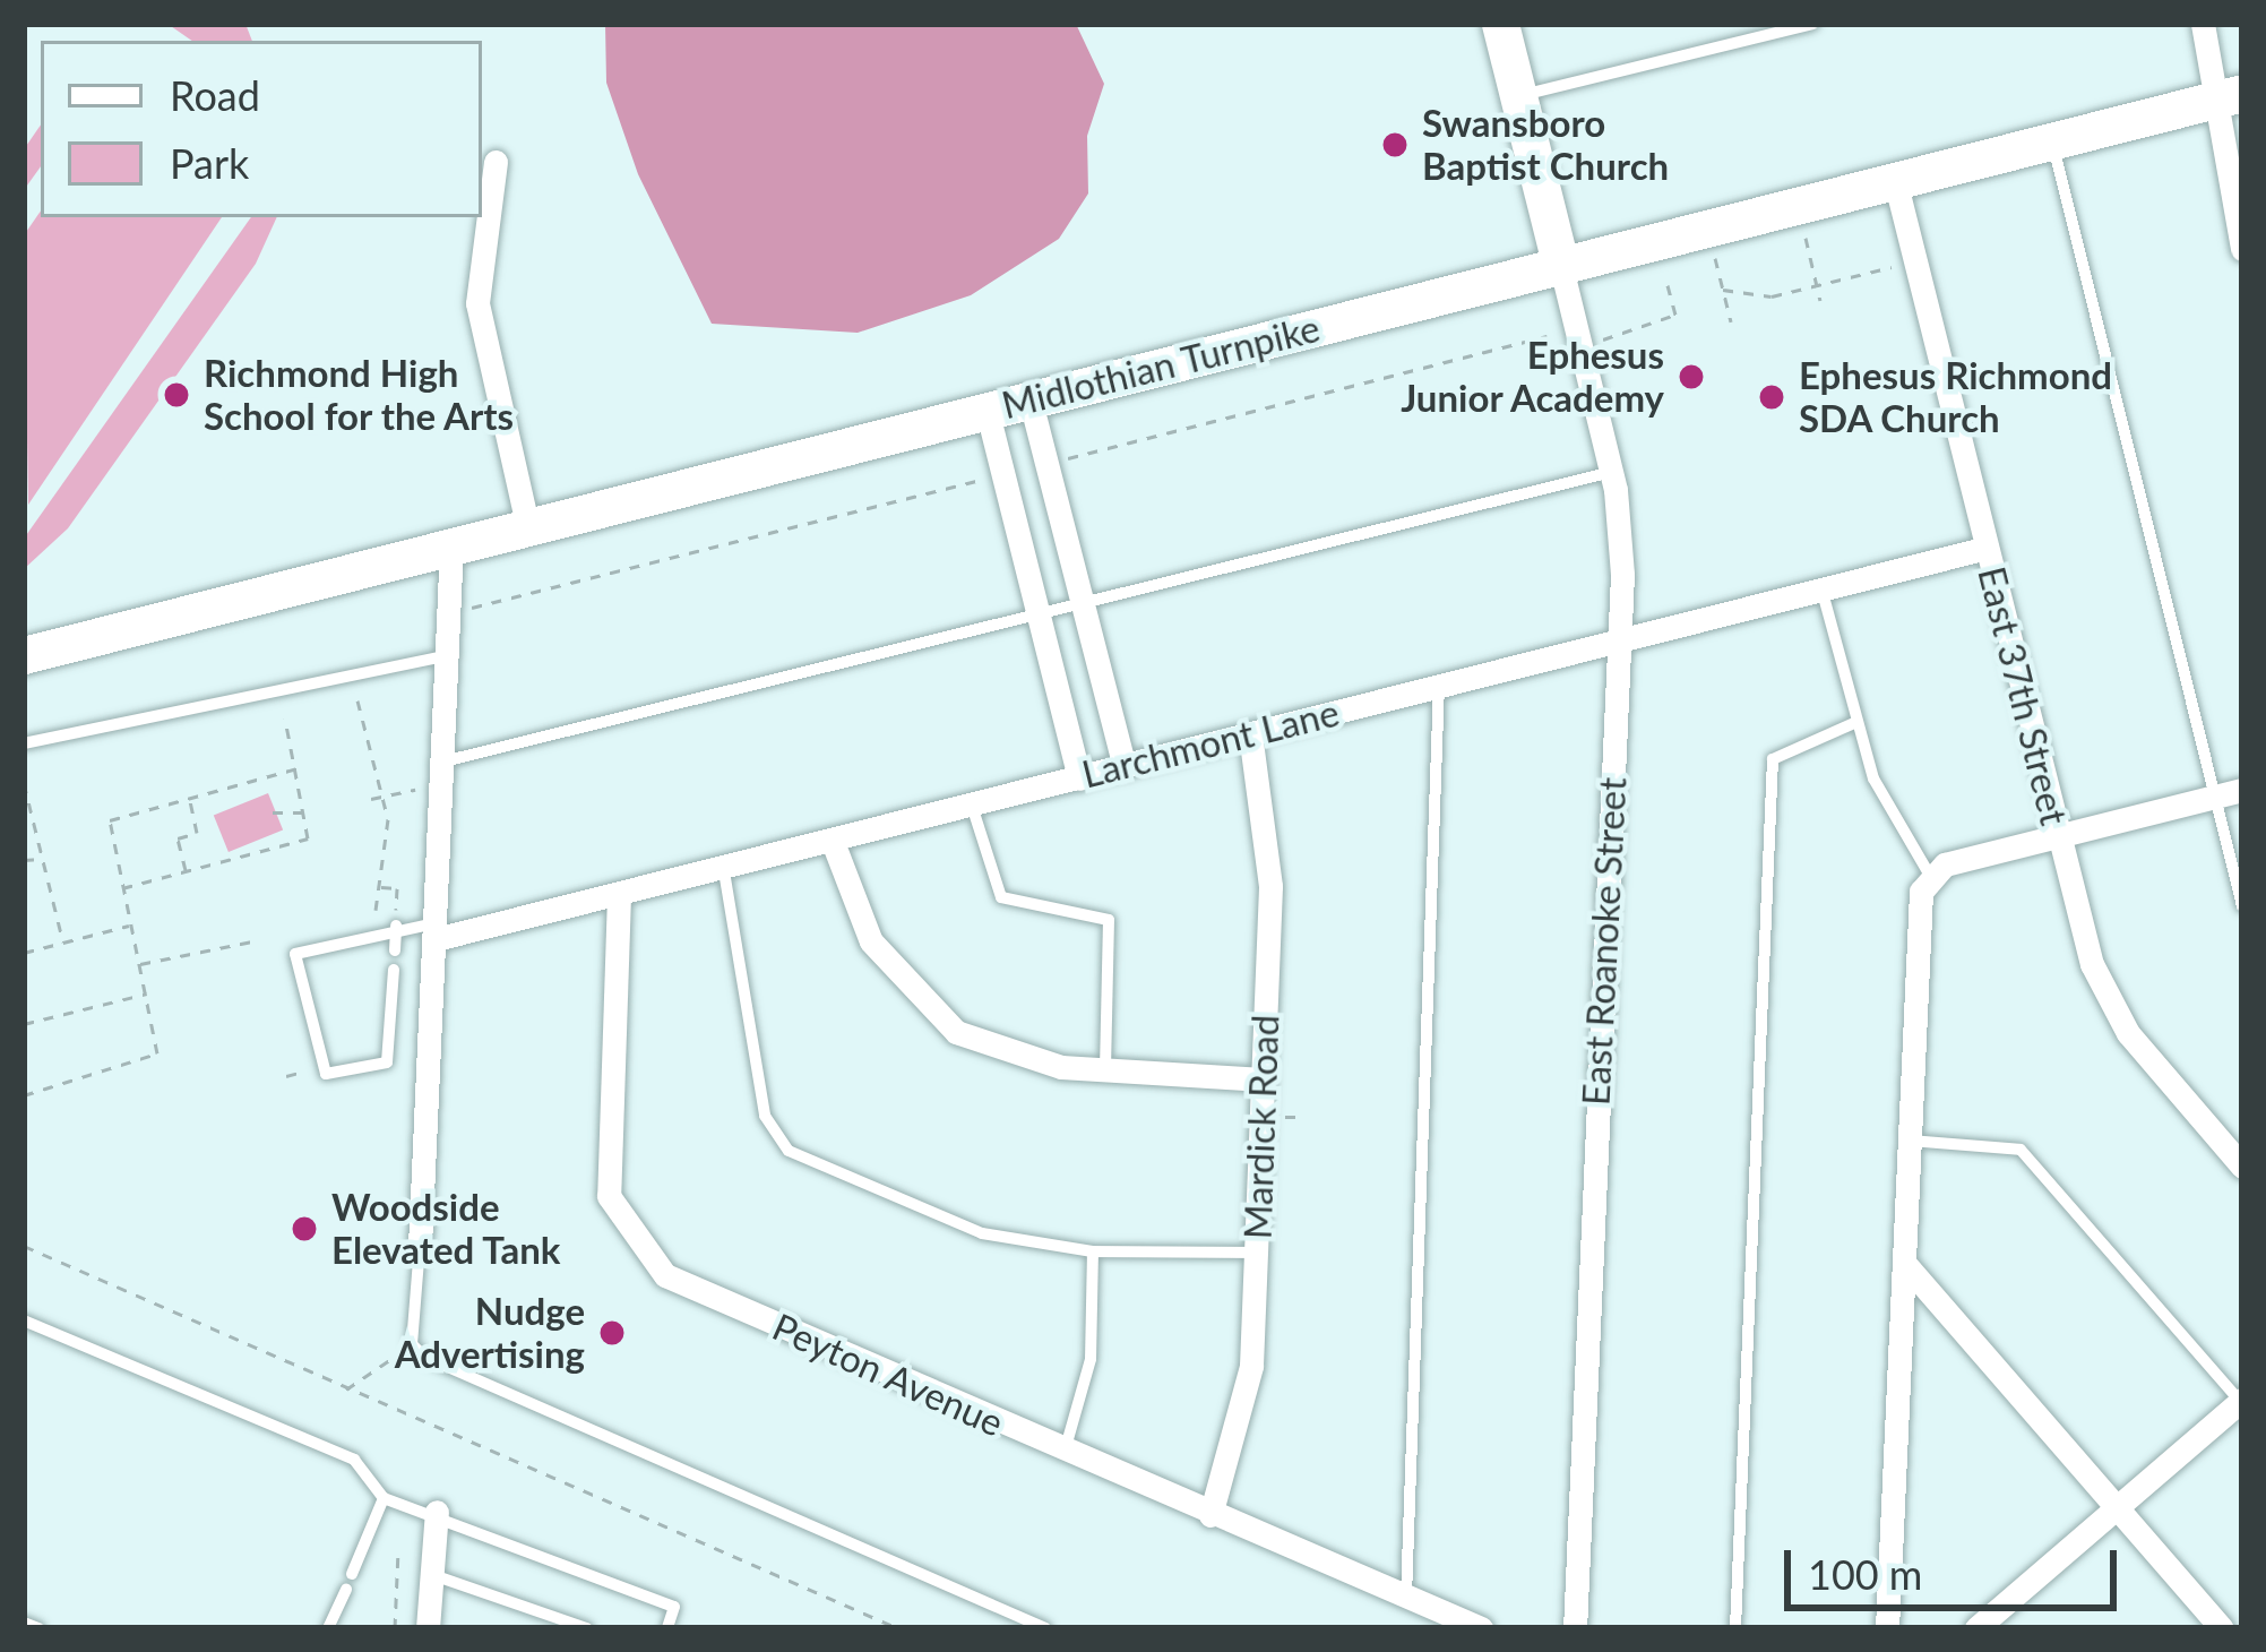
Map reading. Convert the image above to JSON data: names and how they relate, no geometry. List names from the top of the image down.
{
  "streets": {
    "main road": ["Midlothian Turnpike"],
    "street": [
      "East 37th Street",
      "Larchmont Lane",
      "East Roanoke Street",
      "Mardick Road",
      "Peyton Avenue"
    ]
  },
  "crossings": [
    ["Midlothian Turnpike", "East 37th Street"],
    ["Midlothian Turnpike", "East Roanoke Street"],
    ["East 37th Street", "Larchmont Lane"],
    ["Larchmont Lane", "East Roanoke Street"],
    ["Larchmont Lane", "Mardick Road"],
    ["Larchmont Lane", "Peyton Avenue"],
    ["Mardick Road", "Peyton Avenue"]
  ],
  "places": [
    "Swansboro Baptist Church",
    "Ephesus Junior Academy",
    "Richmond High School for the Arts",
    "Ephesus Richmond SDA Church",
    "Woodside Elevated Tank",
    "Nudge Advertising"
  ],
  "legend": ["Road", "Park"],
  "scale_bar": "100 m"
}
